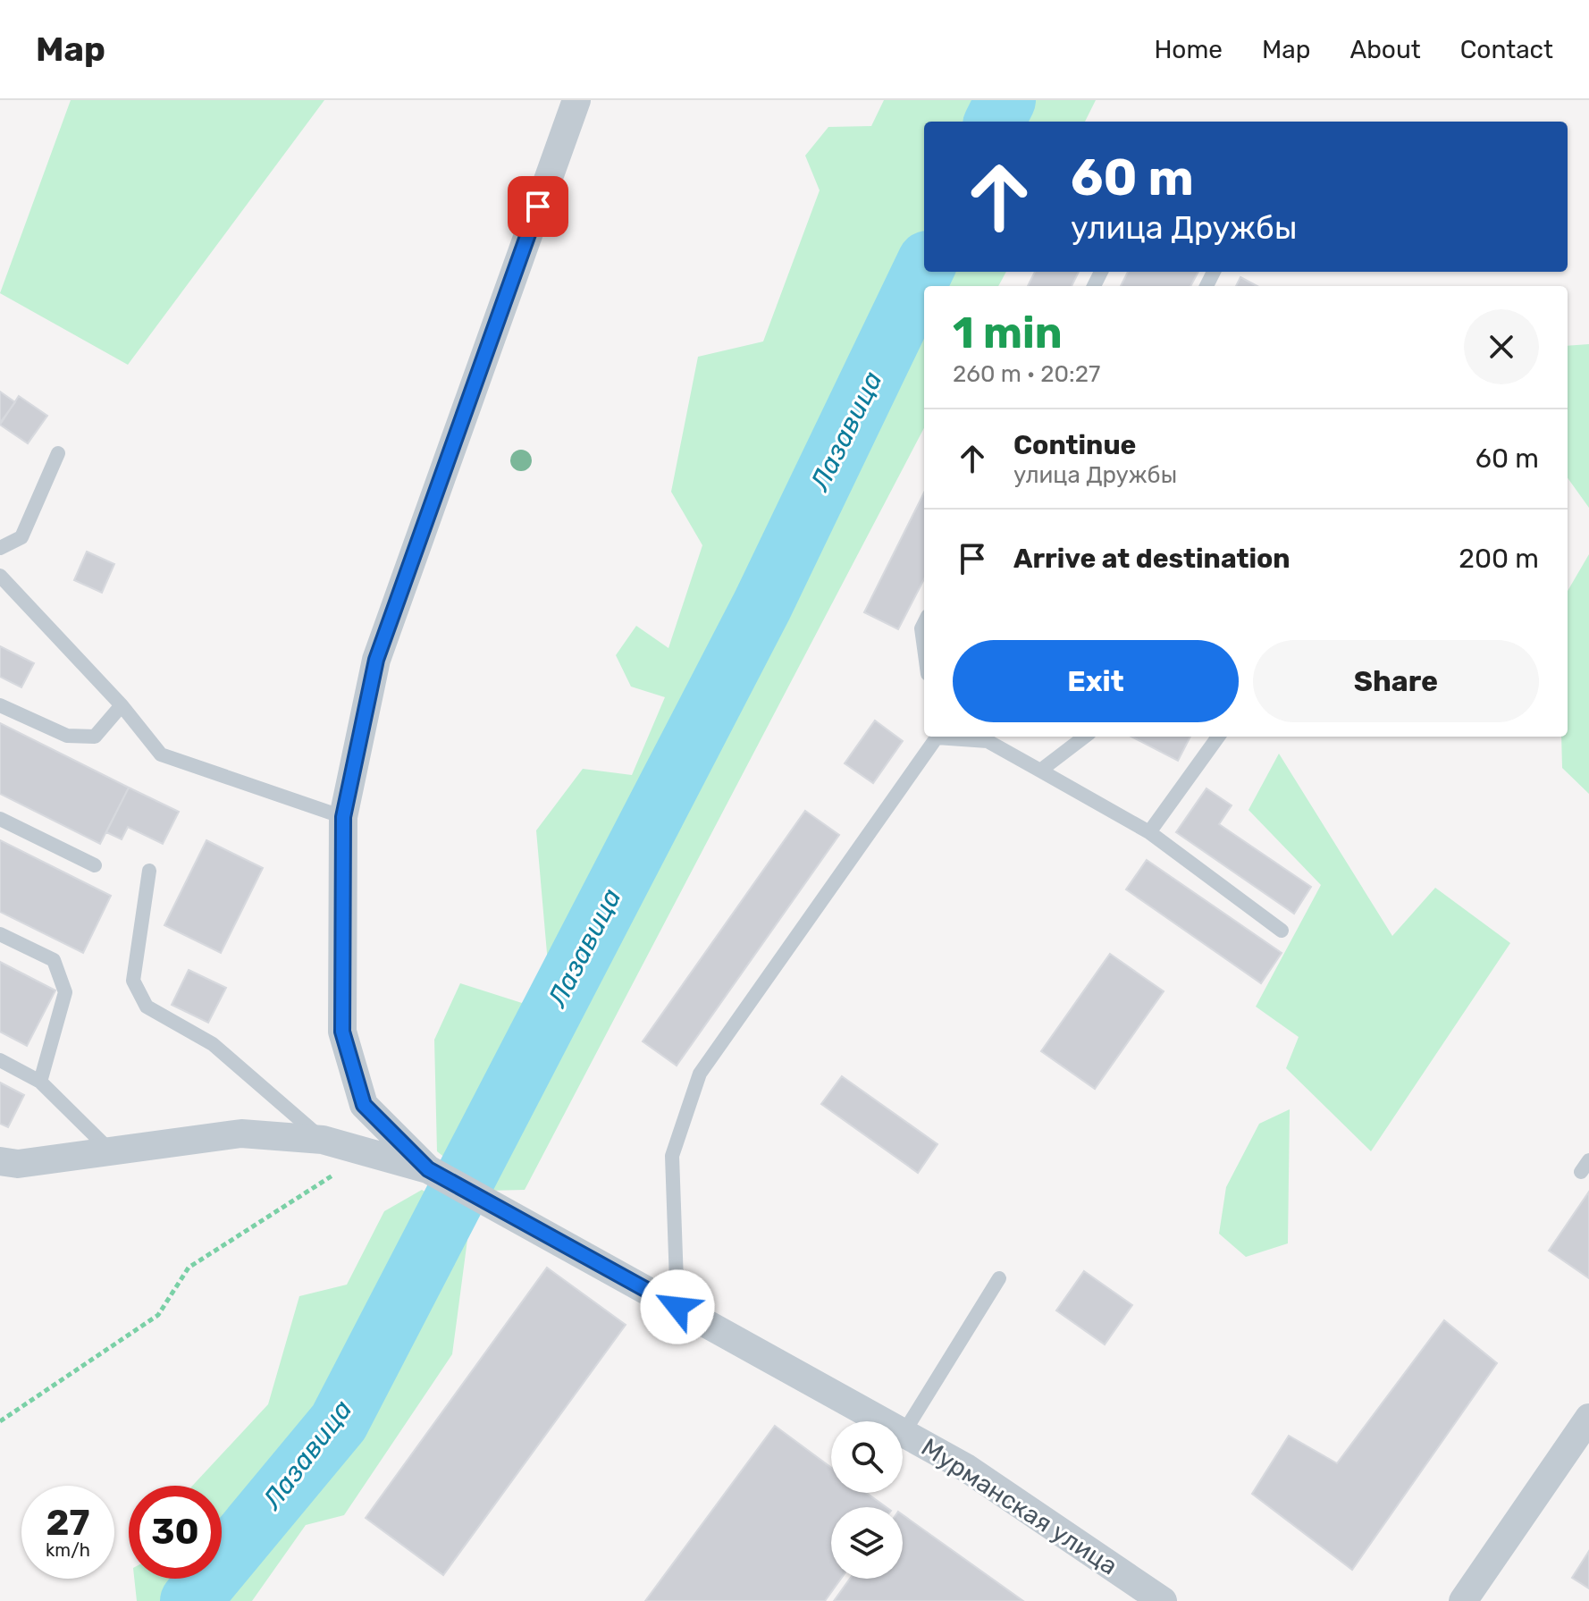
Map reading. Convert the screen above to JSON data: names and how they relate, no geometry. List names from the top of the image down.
{
  "streets": {
    "street": ["Мурманская улица"]
  },
  "water": ["Лазавица"],
  "page": {
    "header": "Map",
    "nav": [
      "Home",
      "Map",
      "About",
      "Contact"
    ],
    "turn": ["60 m", "улица Дружбы"],
    "heading": ["1 min", "260 m · 20:27"],
    "list": [
      {
        "name": "Continue",
        "note": "улица Дружбы",
        "value": "60 m"
      },
      {
        "name": "Arrive at destination",
        "value": "200 m"
      }
    ],
    "buttons": ["Exit", "Share"],
    "speed": "27 km/h",
    "limit": "30"
  }
}
